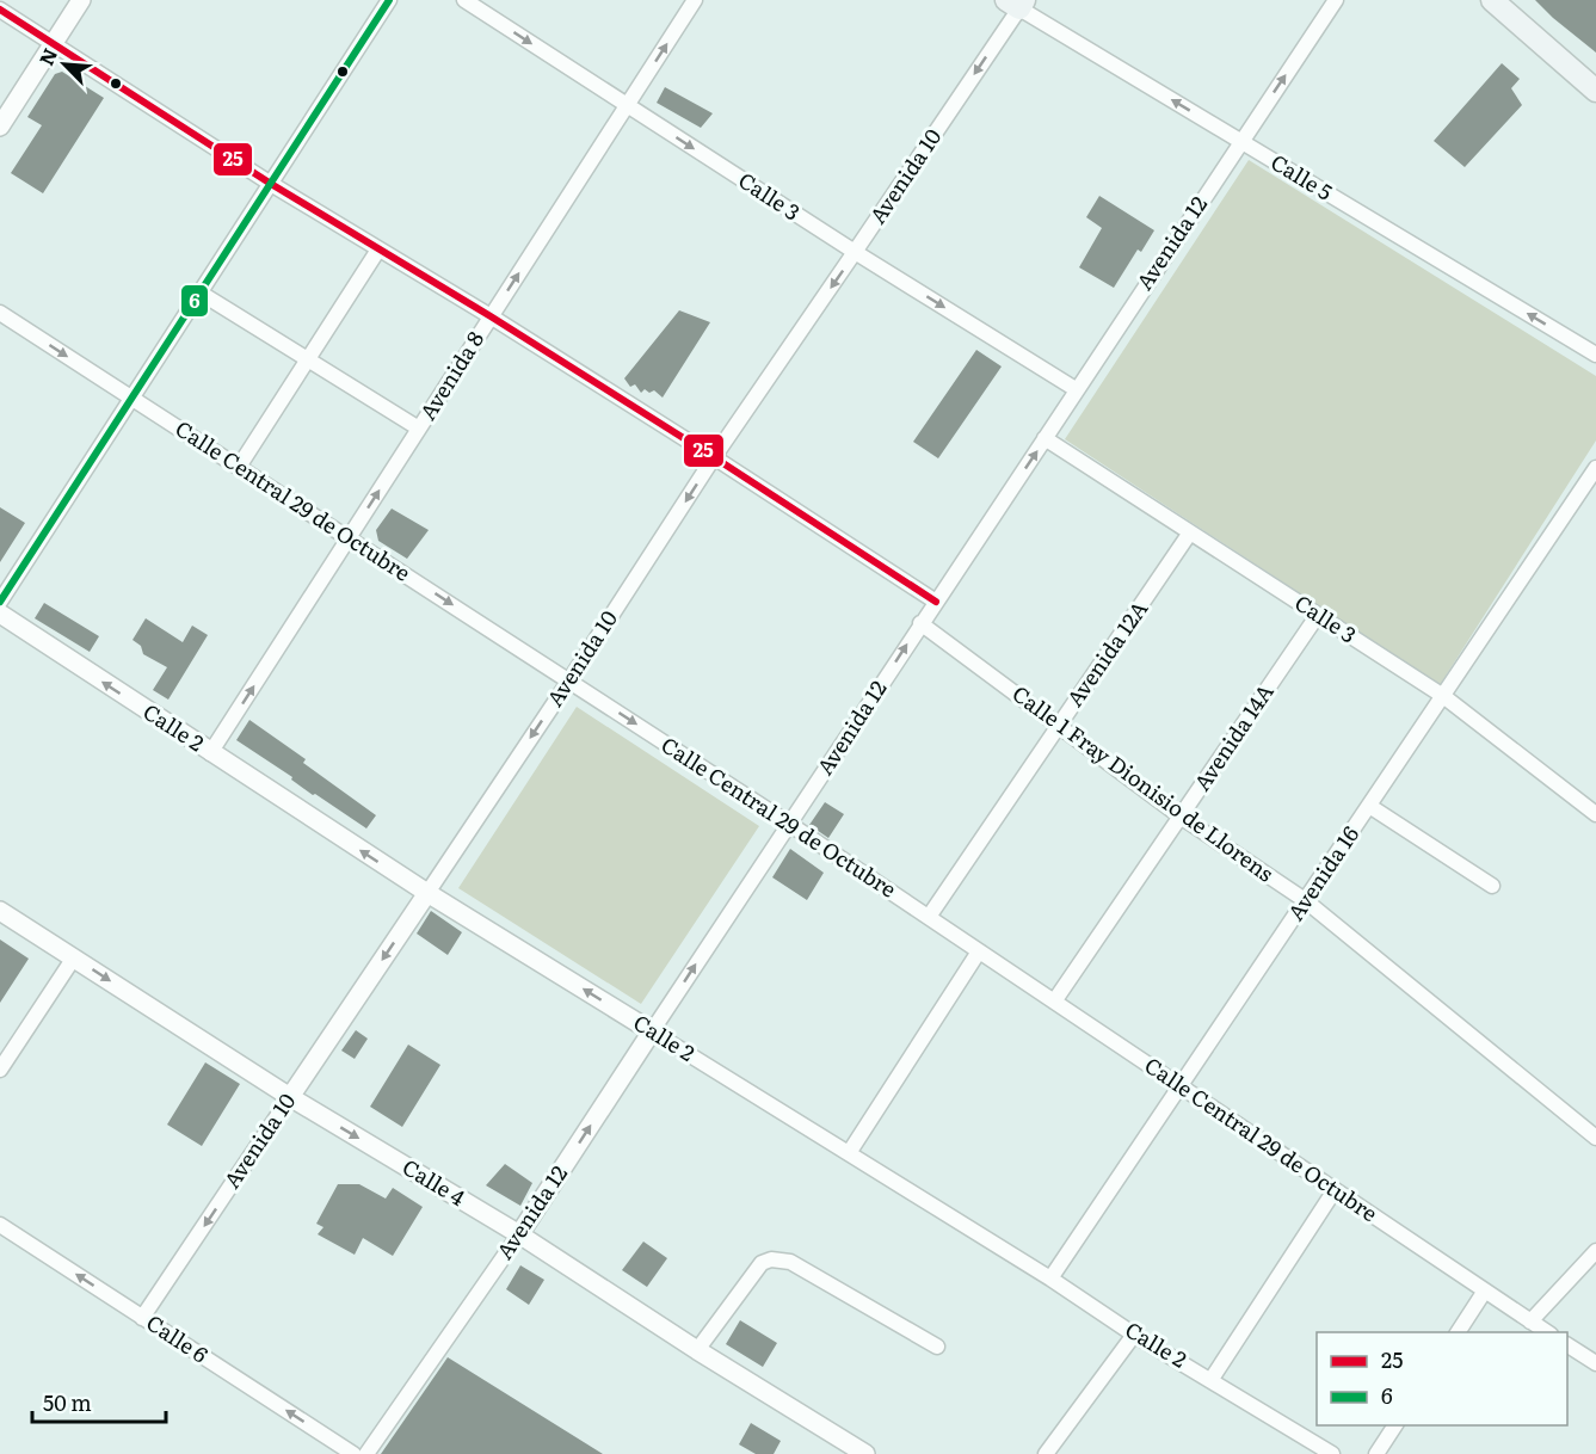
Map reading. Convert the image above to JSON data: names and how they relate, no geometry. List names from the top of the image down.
{
  "streets": {
    "street": [
      "Avenida 10",
      "Calle 5",
      "Calle 3",
      "Avenida 12",
      "Avenida 8",
      "Calle Central 29 de Octubre",
      "Avenida 12A",
      "Calle 2",
      "Avenida 14A",
      "Calle 1 Fray Dionisio de Llorens",
      "Avenida 16",
      "Calle 4",
      "Calle 6"
    ]
  },
  "crossings": [
    ["Avenida 10", "Calle 5"],
    ["Avenida 10", "Calle 3"],
    ["Avenida 10", "Calle Central 29 de Octubre"],
    ["Avenida 10", "Calle 2"],
    ["Avenida 10", "Calle 4"],
    ["Avenida 10", "Calle 6"],
    ["Calle 5", "Avenida 12"],
    ["Calle 3", "Avenida 12"],
    ["Calle 3", "Avenida 8"],
    ["Calle 3", "Avenida 12A"],
    ["Calle 3", "Avenida 14A"],
    ["Calle 3", "Avenida 16"],
    ["Avenida 12", "Calle Central 29 de Octubre"],
    ["Avenida 12", "Calle 2"],
    ["Avenida 12", "Calle 1 Fray Dionisio de Llorens"],
    ["Avenida 12", "Calle 4"],
    ["Avenida 8", "Calle Central 29 de Octubre"],
    ["Avenida 8", "Calle 2"],
    ["Calle Central 29 de Octubre", "Avenida 12A"],
    ["Calle Central 29 de Octubre", "Avenida 14A"],
    ["Calle Central 29 de Octubre", "Avenida 16"],
    ["Avenida 12A", "Calle 1 Fray Dionisio de Llorens"],
    ["Calle 2", "Avenida 16"],
    ["Avenida 14A", "Calle 1 Fray Dionisio de Llorens"],
    ["Calle 1 Fray Dionisio de Llorens", "Avenida 16"]
  ],
  "one_way": [
    "Avenida 10",
    "Calle 5",
    "Calle 3",
    "Avenida 12",
    "Avenida 8",
    "Calle Central 29 de Octubre",
    "Calle 2",
    "Calle 4",
    "Calle 6"
  ],
  "lines": ["transit line 6", "transit line 25"],
  "legend": ["25", "6"],
  "scale_bar": "50 m",
  "north": "top left"
}
